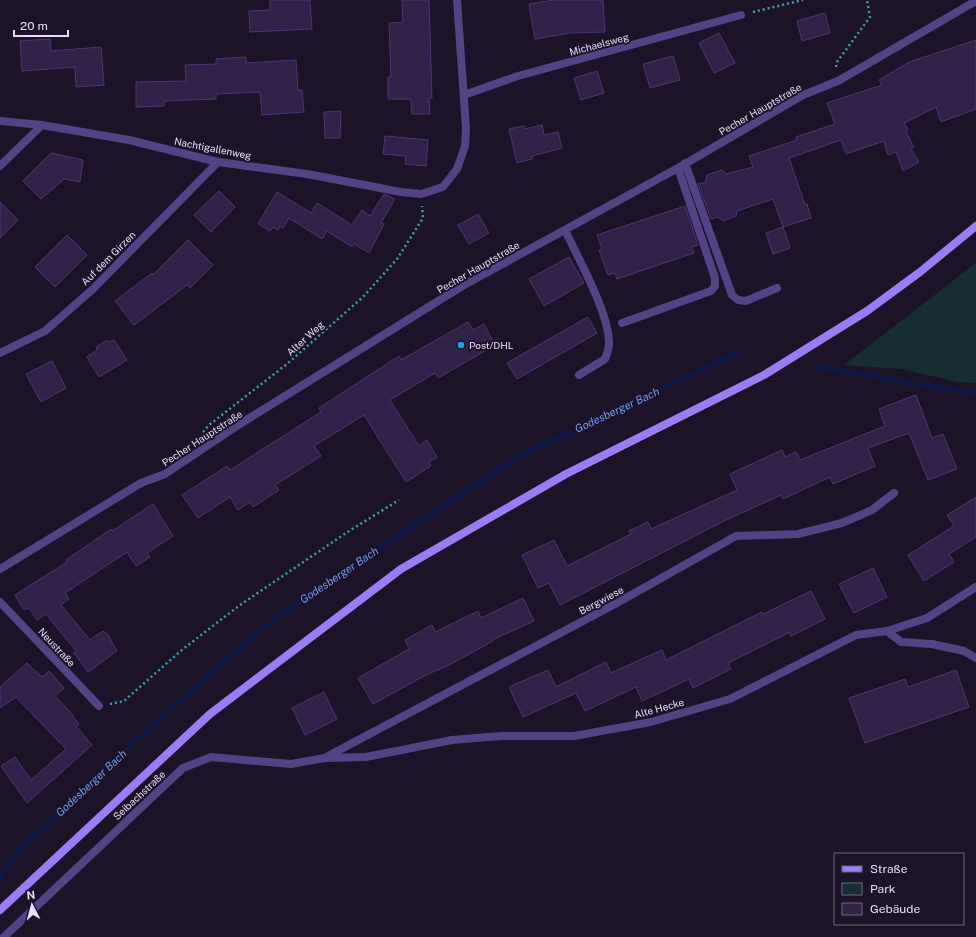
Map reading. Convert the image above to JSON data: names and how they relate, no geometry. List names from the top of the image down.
{
  "streets": {
    "street": [
      "Michaelsweg",
      "Pecher Hauptstraße",
      "Nachtigallenweg",
      "Auf dem Girzen",
      "Bergwiese",
      "Neustraße",
      "Alte Hecke",
      "Seibachstraße"
    ],
    "path": ["Alter Weg"]
  },
  "crossings": [
    ["Nachtigallenweg", "Auf dem Girzen"],
    ["Nachtigallenweg", "Alter Weg"],
    ["Bergwiese", "Alte Hecke"],
    ["Bergwiese", "Seibachstraße"],
    ["Alte Hecke", "Seibachstraße"]
  ],
  "water": ["Godesberger Bach"],
  "places": ["Post/DHL"],
  "legend": ["Straße", "Park", "Gebäude"],
  "scale_bar": "20 m",
  "north": "top"
}
